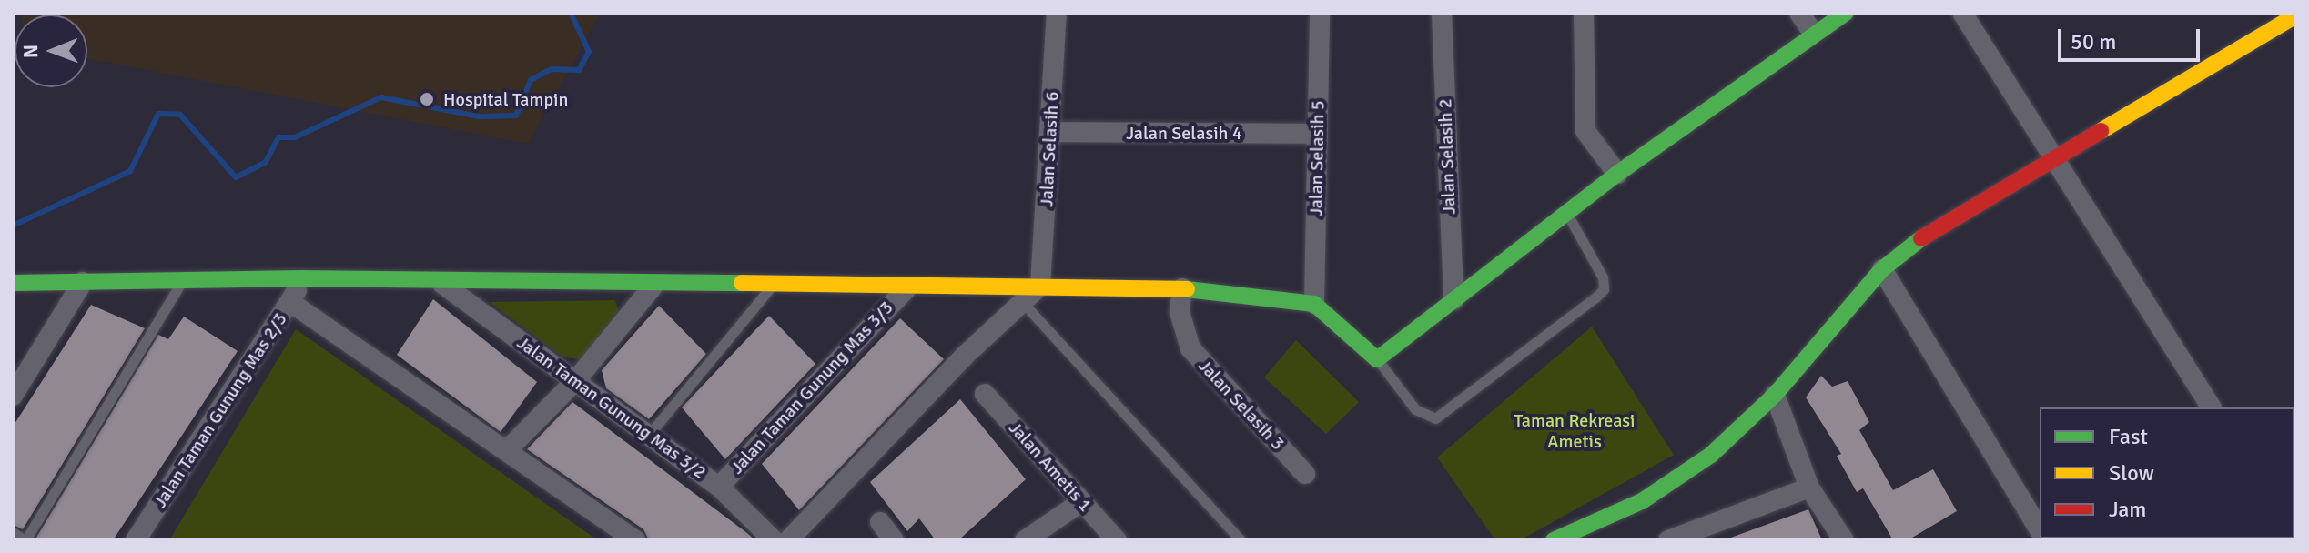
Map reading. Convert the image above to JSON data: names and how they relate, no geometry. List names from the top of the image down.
{
  "streets": {
    "street": [
      "Jalan Selasih 4",
      "Jalan Selasih 6",
      "Jalan Selasih 2",
      "Jalan Selasih 5",
      "Jalan Taman Gunung Mas 3/3",
      "Jalan Selasih 3",
      "Jalan Taman Gunung Mas 3/2",
      "Jalan Taman Gunung Mas 2/3",
      "Jalan Ametis 1"
    ]
  },
  "crossings": [
    ["Jalan Selasih 4", "Jalan Selasih 6"],
    ["Jalan Selasih 4", "Jalan Selasih 5"],
    ["Jalan Taman Gunung Mas 3/3", "Jalan Taman Gunung Mas 3/2"]
  ],
  "parks": ["Taman Rekreasi Ametis"],
  "places": ["Hospital Tampin"],
  "legend": ["Fast", "Slow", "Jam"],
  "scale_bar": "50 m",
  "north": "left"
}
